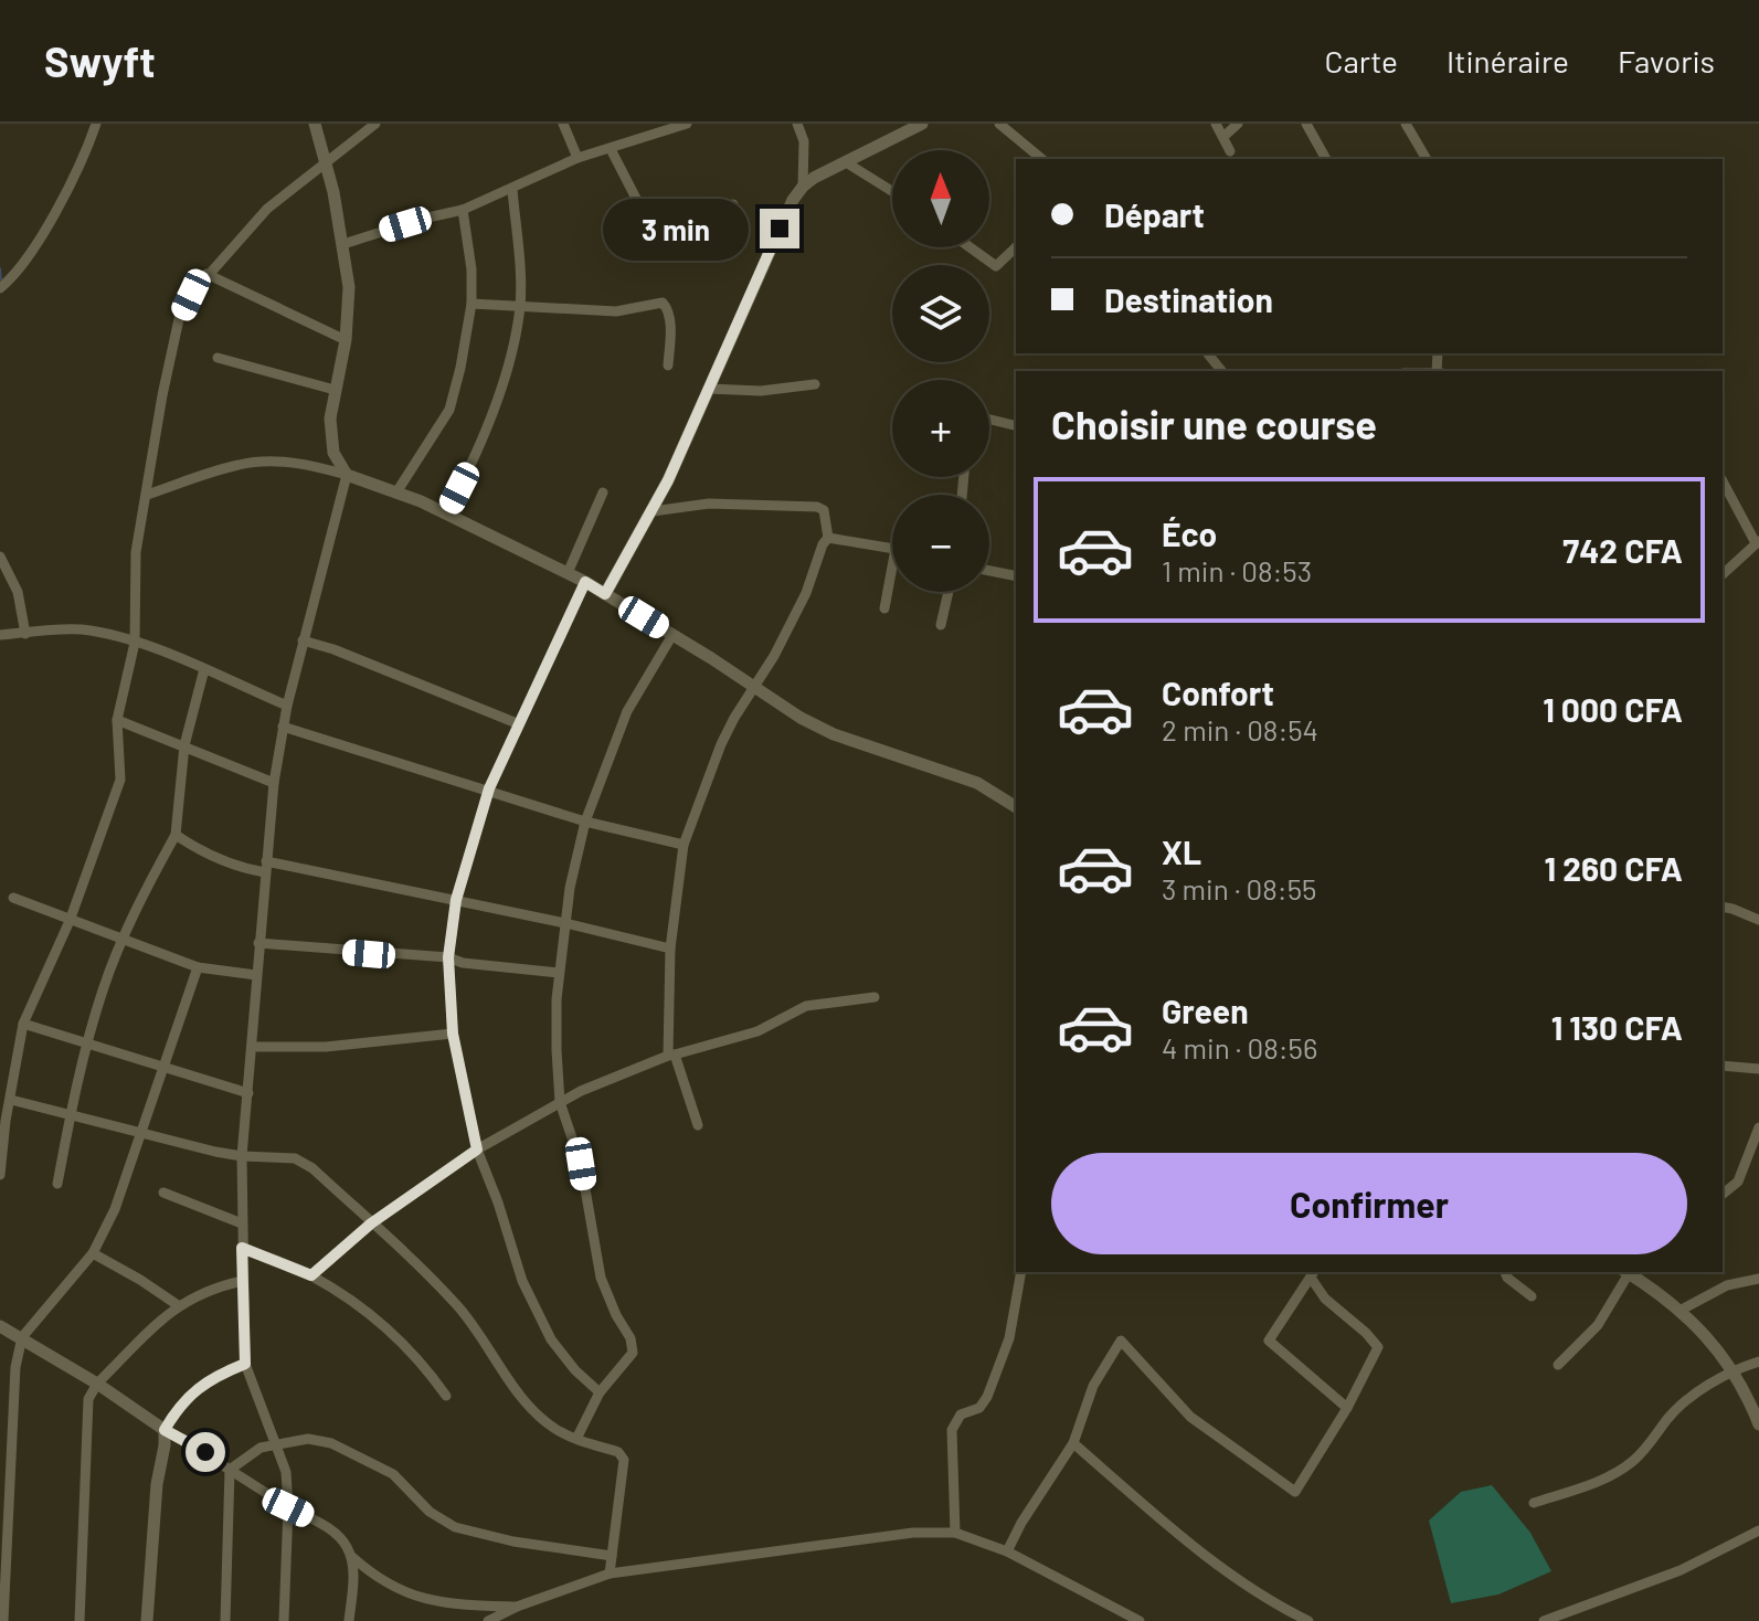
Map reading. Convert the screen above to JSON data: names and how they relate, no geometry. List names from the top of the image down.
{
  "north": "top",
  "page": {
    "header": "Swyft",
    "nav": ["Carte", "Itinéraire", "Favoris"],
    "map_buttons": ["+", "−"],
    "banner": ["Départ", "Destination"],
    "bubble": "3 min",
    "heading": "Choisir une course",
    "list": [
      {
        "name": "Éco",
        "note": "1 min · 08:53",
        "value": "742 CFA"
      },
      {
        "name": "Confort",
        "note": "2 min · 08:54",
        "value": "1 000 CFA"
      },
      {
        "name": "XL",
        "note": "3 min · 08:55",
        "value": "1 260 CFA"
      },
      {
        "name": "Green",
        "note": "4 min · 08:56",
        "value": "1 130 CFA"
      }
    ],
    "buttons": "Confirmer"
  }
}
